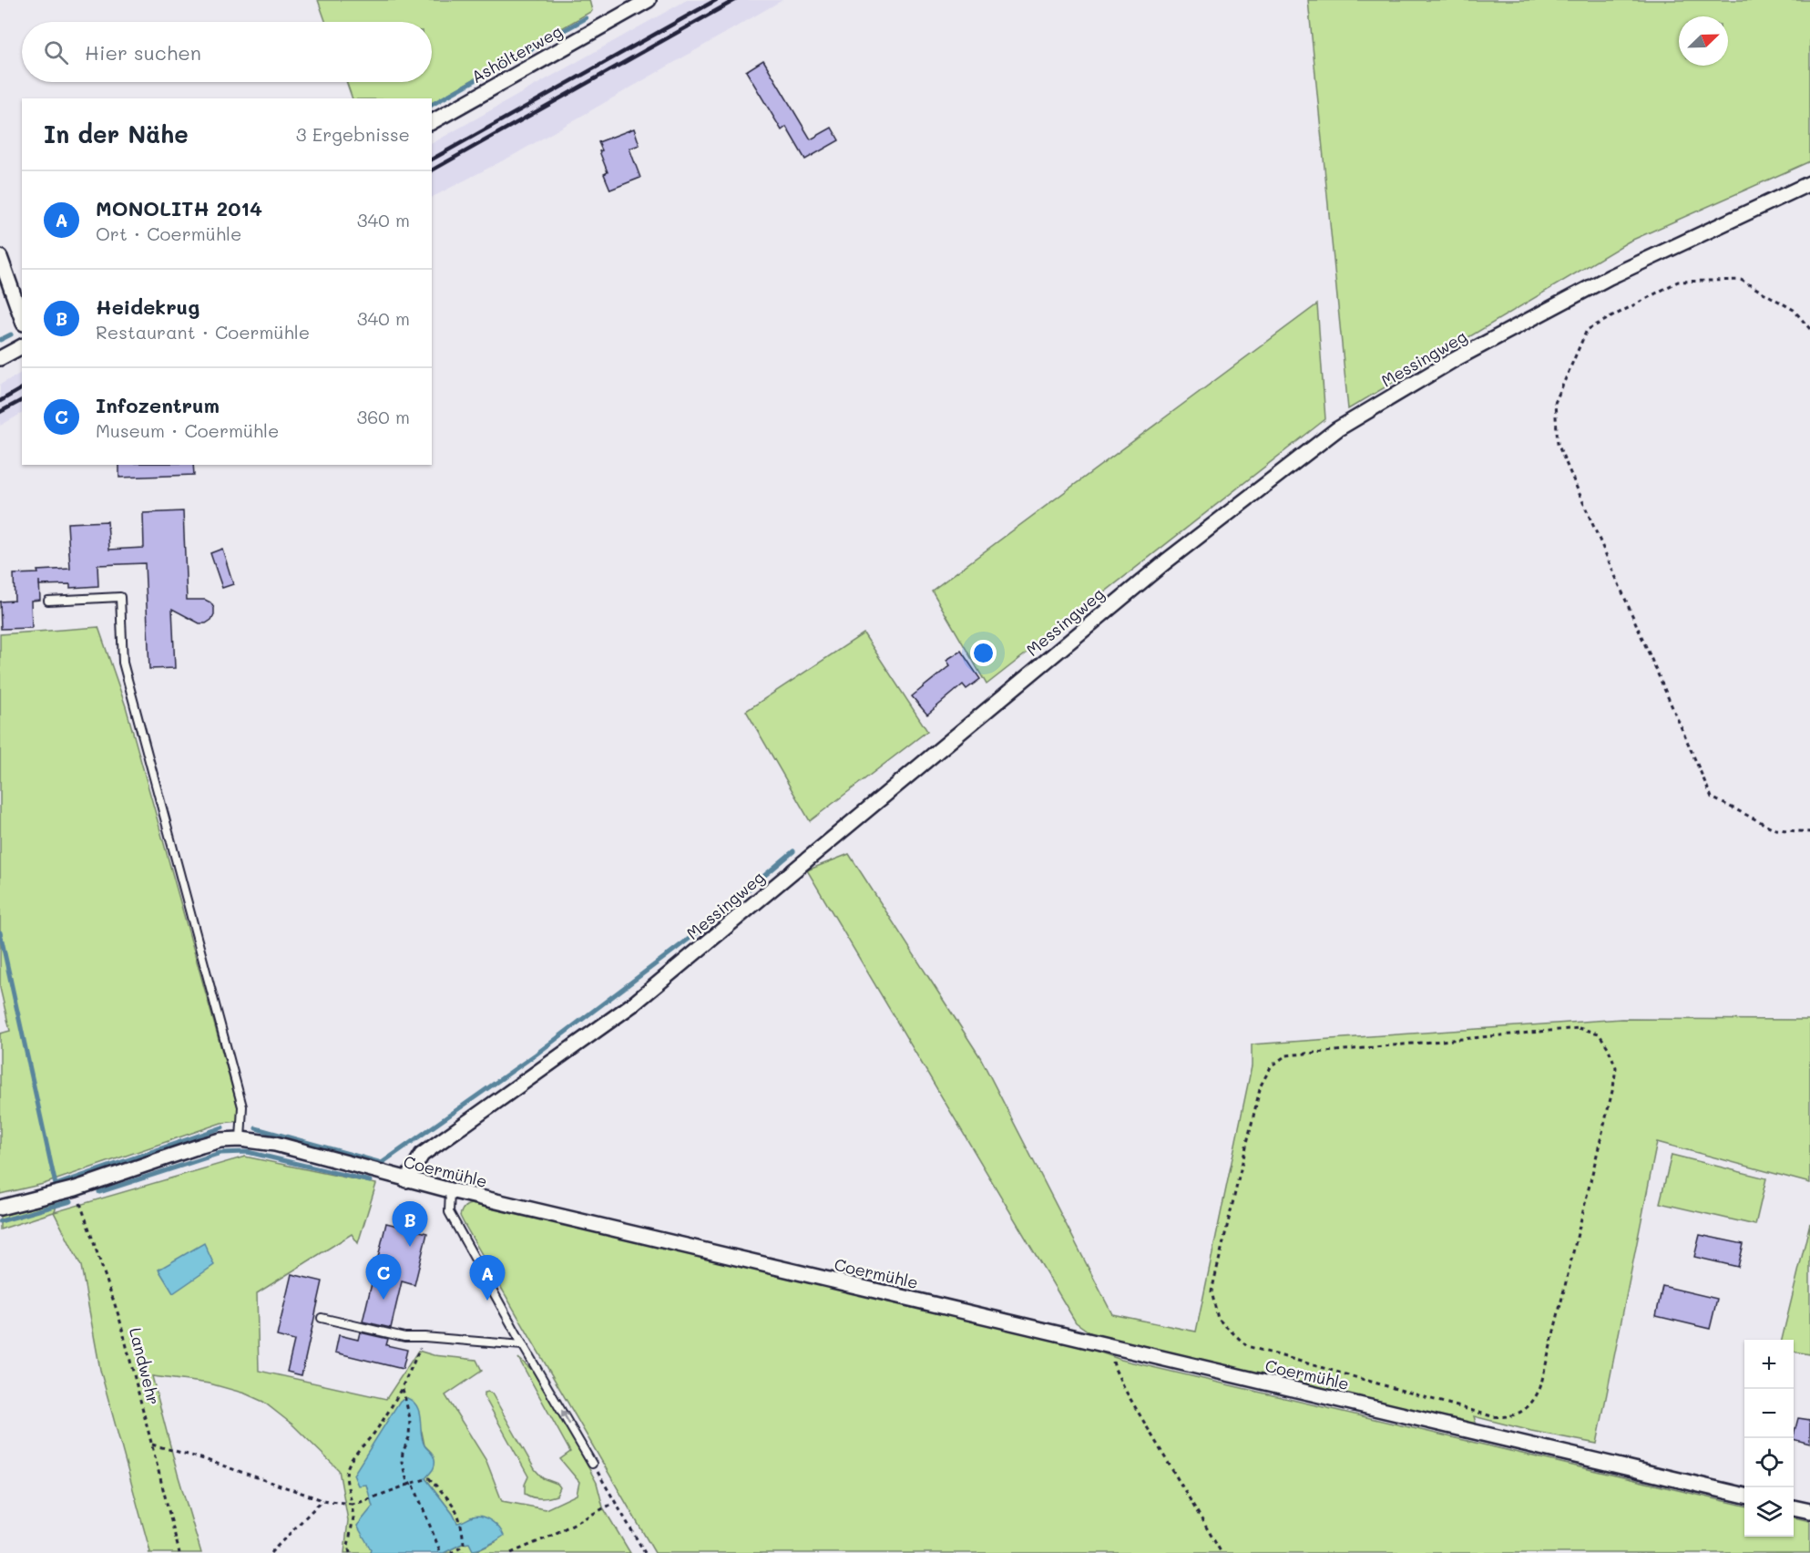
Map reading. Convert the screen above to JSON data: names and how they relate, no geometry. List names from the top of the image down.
{
  "streets": {
    "street": ["Ashölterweg", "Messingweg", "Coermühle"],
    "path": ["Landwehr"]
  },
  "crossings": [
    ["Messingweg", "Coermühle"],
    ["Coermühle", "Landwehr"]
  ],
  "north": "top right",
  "page": {
    "search": "Hier suchen",
    "heading": ["In der Nähe", "3 Ergebnisse"],
    "list": [
      {
        "mark": "A",
        "name": "MONOLITH 2014",
        "note": "Ort · Coermühle",
        "value": "340 m"
      },
      {
        "mark": "B",
        "name": "Heidekrug",
        "note": "Restaurant · Coermühle",
        "value": "340 m"
      },
      {
        "mark": "C",
        "name": "Infozentrum",
        "note": "Museum · Coermühle",
        "value": "360 m"
      }
    ],
    "pins": ["B", "C", "A"],
    "map_buttons": ["+", "−"]
  }
}
